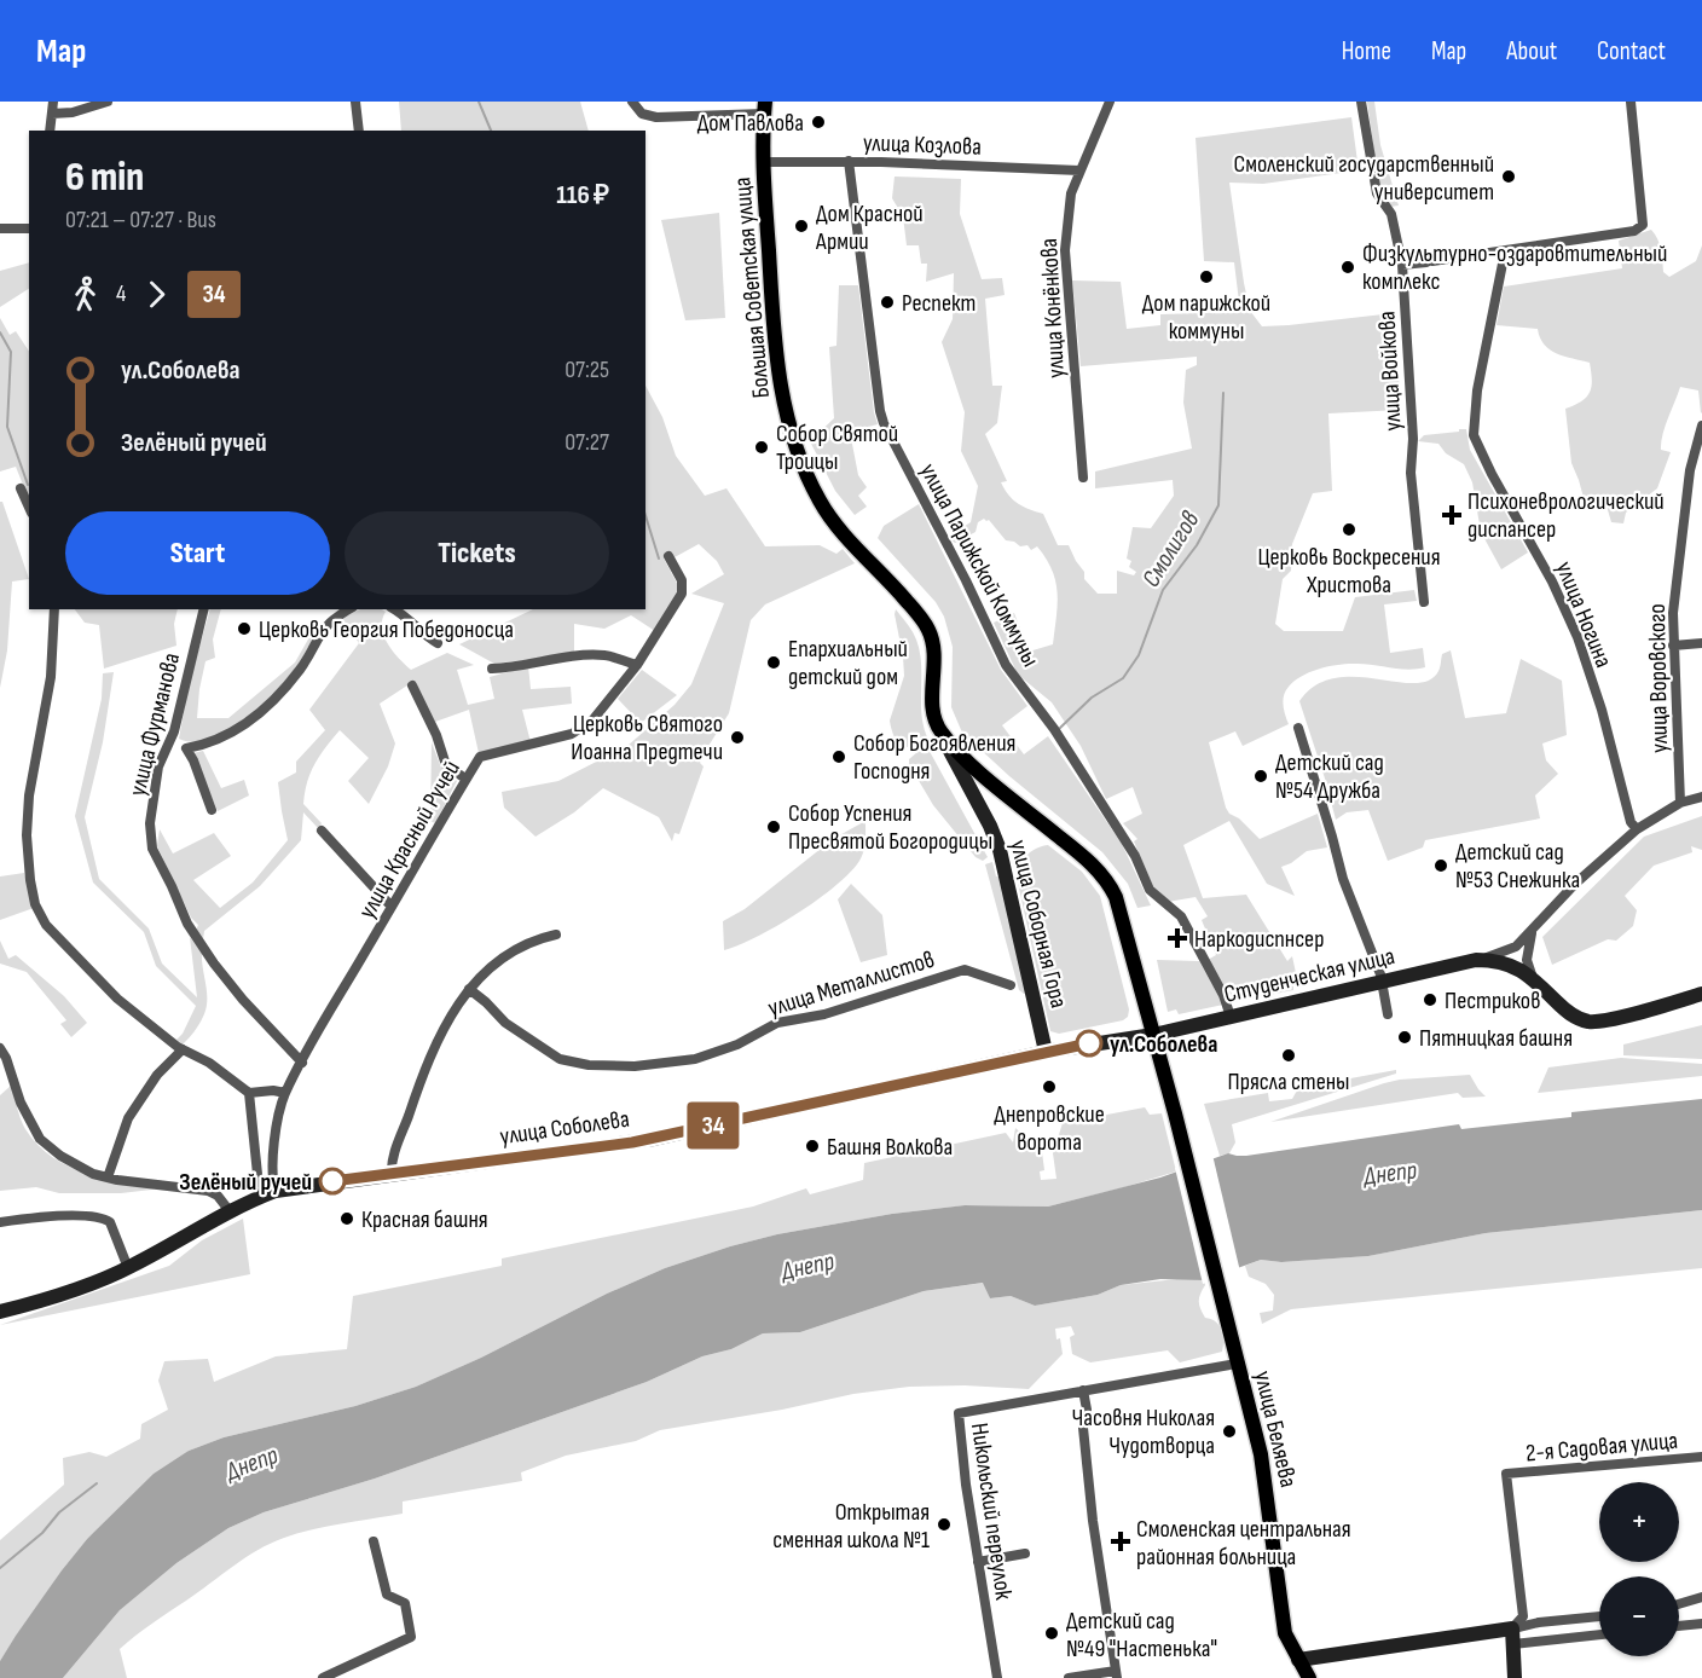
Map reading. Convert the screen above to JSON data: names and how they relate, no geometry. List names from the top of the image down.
{
  "streets": {
    "main road": [
      "Большая Советская улица",
      "улица Соборная Гора",
      "Студенческая улица",
      "улица Соболева",
      "улица Беляева"
    ],
    "street": [
      "улица Козлова",
      "улица Конёнкова",
      "улица Войкова",
      "улица Парижской Коммуны",
      "улица Ногина",
      "улица Воровского",
      "улица Фурманова",
      "улица Красный Ручей",
      "улица Металлистов",
      "2-я Садовая улица",
      "Никольский переулок"
    ]
  },
  "crossings": [
    ["улица Козлова", "Большая Советская улица"],
    ["улица Козлова", "улица Конёнкова"],
    ["улица Козлова", "улица Парижской Коммуны"],
    ["Большая Советская улица", "улица Соборная Гора"],
    ["улица Парижской Коммуны", "Студенческая улица"],
    ["улица Ногина", "Студенческая улица"],
    ["улица Воровского", "Студенческая улица"],
    ["улица Фурманова", "улица Красный Ручей"],
    ["улица Красный Ручей", "улица Соболева"],
    ["улица Соборная Гора", "улица Соболева"],
    ["Студенческая улица", "улица Соболева"],
    ["Студенческая улица", "улица Беляева"],
    ["улица Соболева", "улица Беляева"],
    ["улица Беляева", "Никольский переулок"]
  ],
  "water": ["Смолигов", "Днепр"],
  "places": {
    "other": [
      "Дом Павлова",
      "Смоленский государственный университет",
      "Дом Красной Армии",
      "Физкультурно-оздаровтительный комплекс",
      "Дом парижской коммуны",
      "Респект",
      "Собор Святой Троицы",
      "Церковь Воскресения Христова",
      "Церковь Георгия Победоносца",
      "Епархиальный детский дом",
      "Церковь Святого Иоанна Предтечи",
      "Собор Богоявления Господня",
      "Детский сад №54 Дружба",
      "Собор Успения Пресвятой Богородицы",
      "Детский сад №53 Снежинка",
      "Пестриков",
      "Пятницкая башня",
      "ул.Соболева",
      "Прясла стены",
      "Днепровские ворота",
      "Башня Волкова",
      "Зелёный ручей",
      "Красная башня",
      "Часовня Николая Чудотворца",
      "Открытая сменная школа №1",
      "Детский сад №49 \"Настенька\""
    ],
    "health": ["Психоневрологический диспансер", "Наркодиспнсер", "Смоленская центральная районная больница"]
  },
  "lines": ["bus line 34"],
  "page": {
    "header": "Map",
    "nav": [
      "Home",
      "Map",
      "About",
      "Contact"
    ],
    "on_map": "34",
    "heading": ["6 min", "07:21 – 07:27 · Bus", "116 ₽"],
    "legs": ["4", "34"],
    "list": [
      {
        "name": "ул.Соболева",
        "value": "07:25"
      },
      {
        "name": "Зелёный ручей",
        "value": "07:27"
      }
    ],
    "buttons": ["Start", "Tickets"],
    "map_buttons": ["+", "−"]
  }
}
